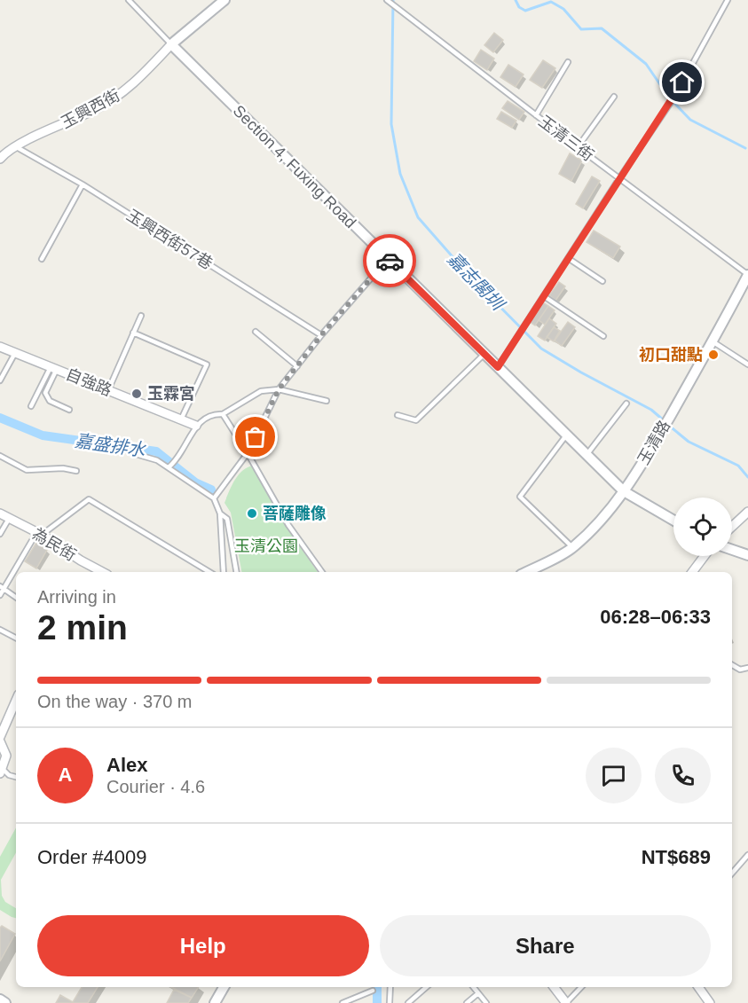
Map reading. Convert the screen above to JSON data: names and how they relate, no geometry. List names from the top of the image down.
{
  "streets": {
    "street": [
      "玉興西街",
      "Section 4, Fuxing Road",
      "自強路",
      "玉清路",
      "為民街"
    ],
    "lane": ["玉清三街", "玉興西街57巷"]
  },
  "crossings": [
    ["玉興西街", "Section 4, Fuxing Road"],
    ["玉興西街", "玉興西街57巷"],
    ["玉清三街", "玉清路"],
    ["Section 4, Fuxing Road", "玉清路"]
  ],
  "water": ["嘉志閣圳", "嘉盛排水"],
  "parks": ["玉清公園"],
  "places": ["初口甜點", "玉霖宮", "菩薩雕像"],
  "page": {
    "heading": ["2 min", "Arriving in", "06:28–06:33"],
    "panel": [
      "Alex",
      "Courier · 4.6",
      "Order #4009",
      "NT$689"
    ],
    "bar": "On the way · 370 m",
    "round": "A",
    "buttons": ["Help", "Share"]
  }
}
